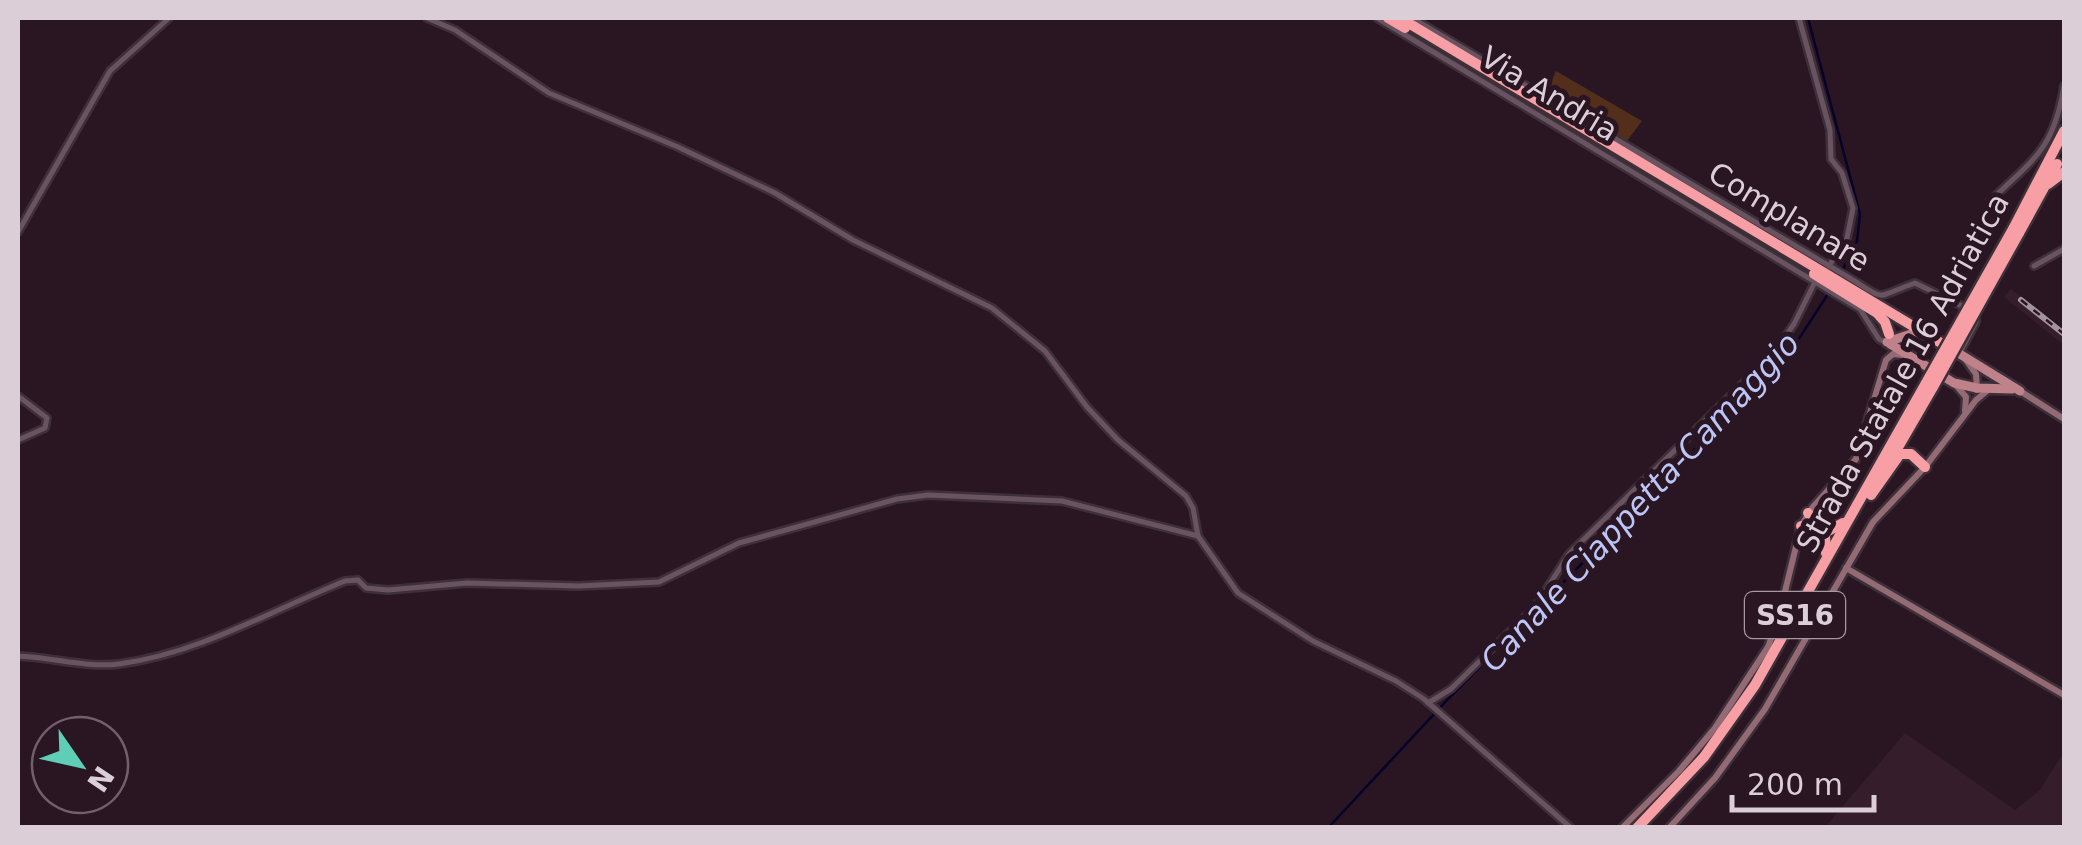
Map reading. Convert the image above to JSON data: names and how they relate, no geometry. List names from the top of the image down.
{
  "streets": {
    "highway": ["Strada Statale 16 Adriatica", "SS16"],
    "street": ["Via Andria", "Complanare"]
  },
  "crossings": [
    ["Via Andria", "Complanare"],
    ["Strada Statale 16 Adriatica", "SS16"]
  ],
  "water": ["Canale Ciappetta-Camaggio"],
  "scale_bar": "200 m",
  "north": "bottom right"
}
